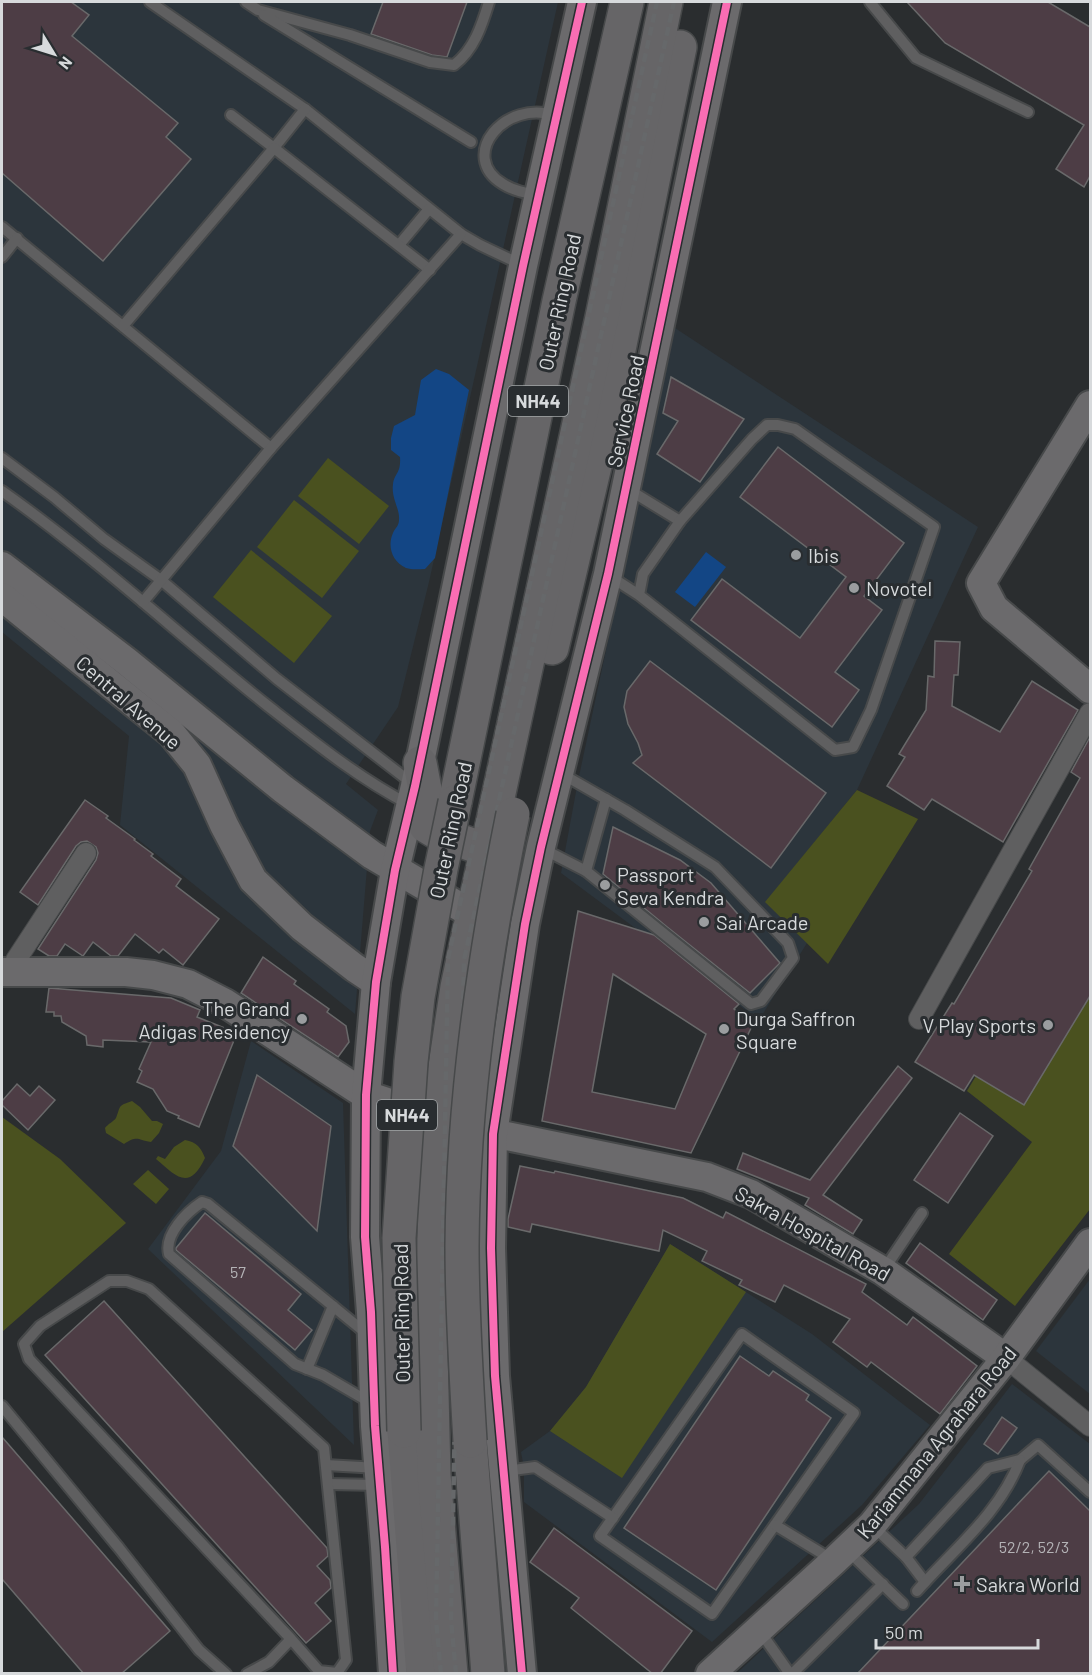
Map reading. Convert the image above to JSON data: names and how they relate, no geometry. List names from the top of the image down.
{
  "streets": {
    "highway": ["Outer Ring Road", "NH44"],
    "street": [
      "Service Road",
      "Central Avenue",
      "Sakra Hospital Road",
      "Kariammana Agrahara Road"
    ]
  },
  "crossings": [
    ["Service Road", "Central Avenue"],
    ["Service Road", "Sakra Hospital Road"],
    ["Sakra Hospital Road", "Kariammana Agrahara Road"]
  ],
  "places": {
    "other": [
      "Ibis",
      "Novotel",
      "Passport Seva Kendra",
      "Sai Arcade",
      "The Grand Adigas Residency",
      "V Play Sports",
      "Durga Saffron Square"
    ],
    "health": ["Sakra World"]
  },
  "house_numbers": ["57", "52/2, 52/3"],
  "scale_bar": "50 m",
  "north": "bottom right"
}
